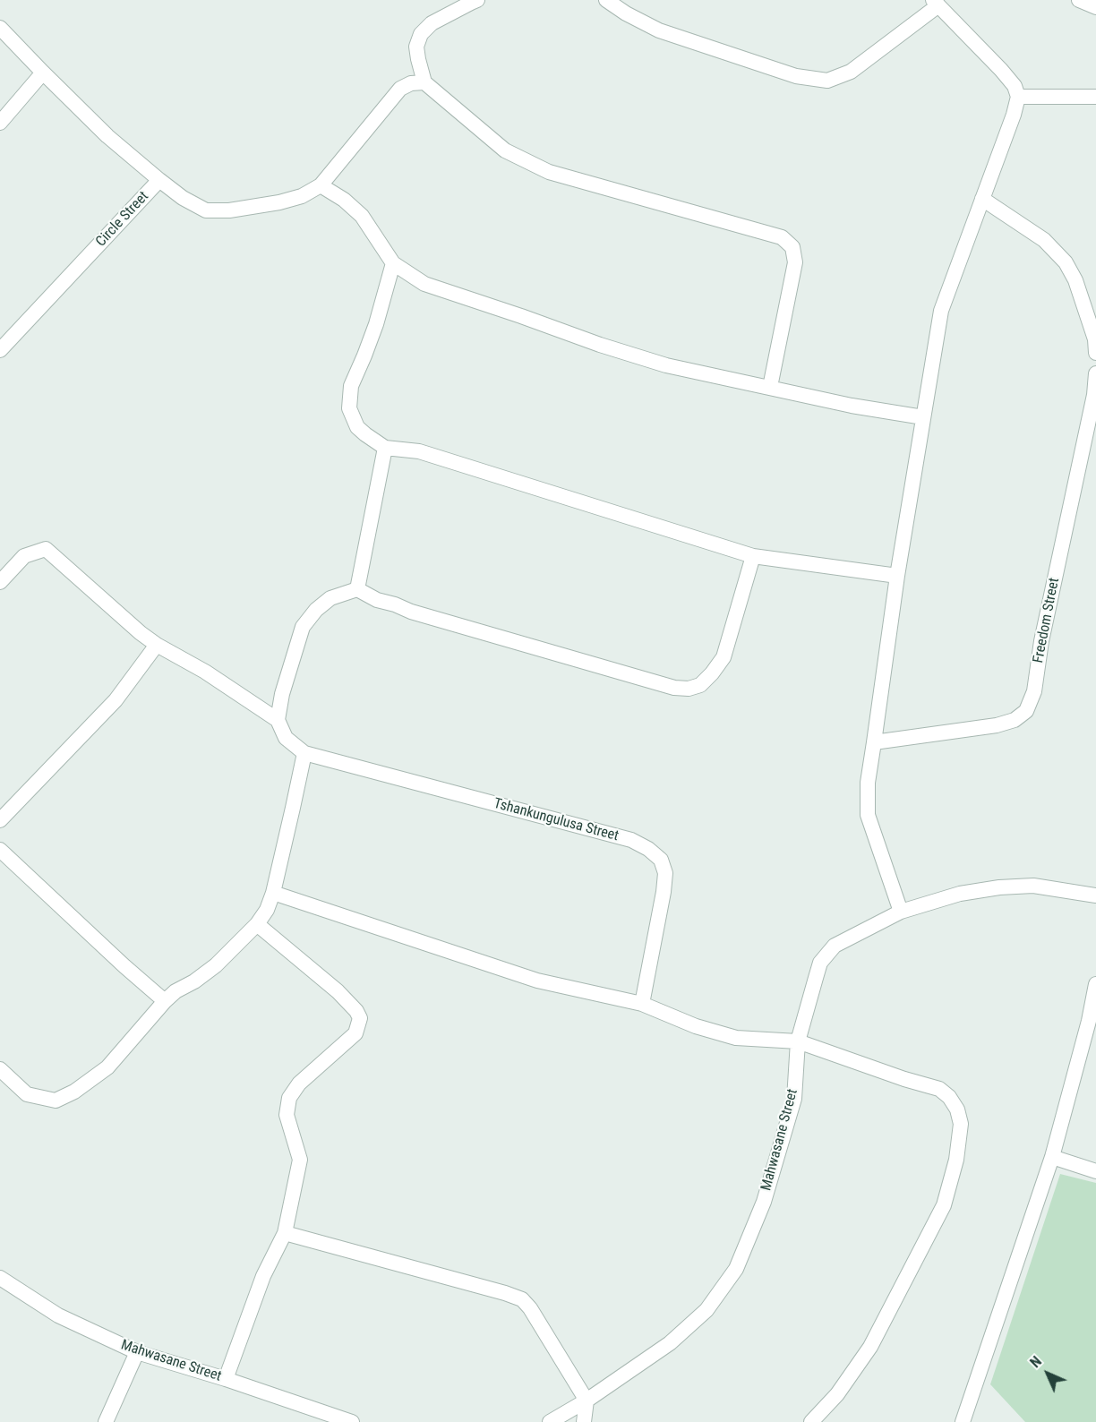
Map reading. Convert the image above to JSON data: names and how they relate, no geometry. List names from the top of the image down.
{
  "streets": {
    "street": [
      "Circle Street",
      "Freedom Street",
      "Tshankungulusa Street",
      "Mahwasane Street"
    ]
  },
  "north": "top left"
}
